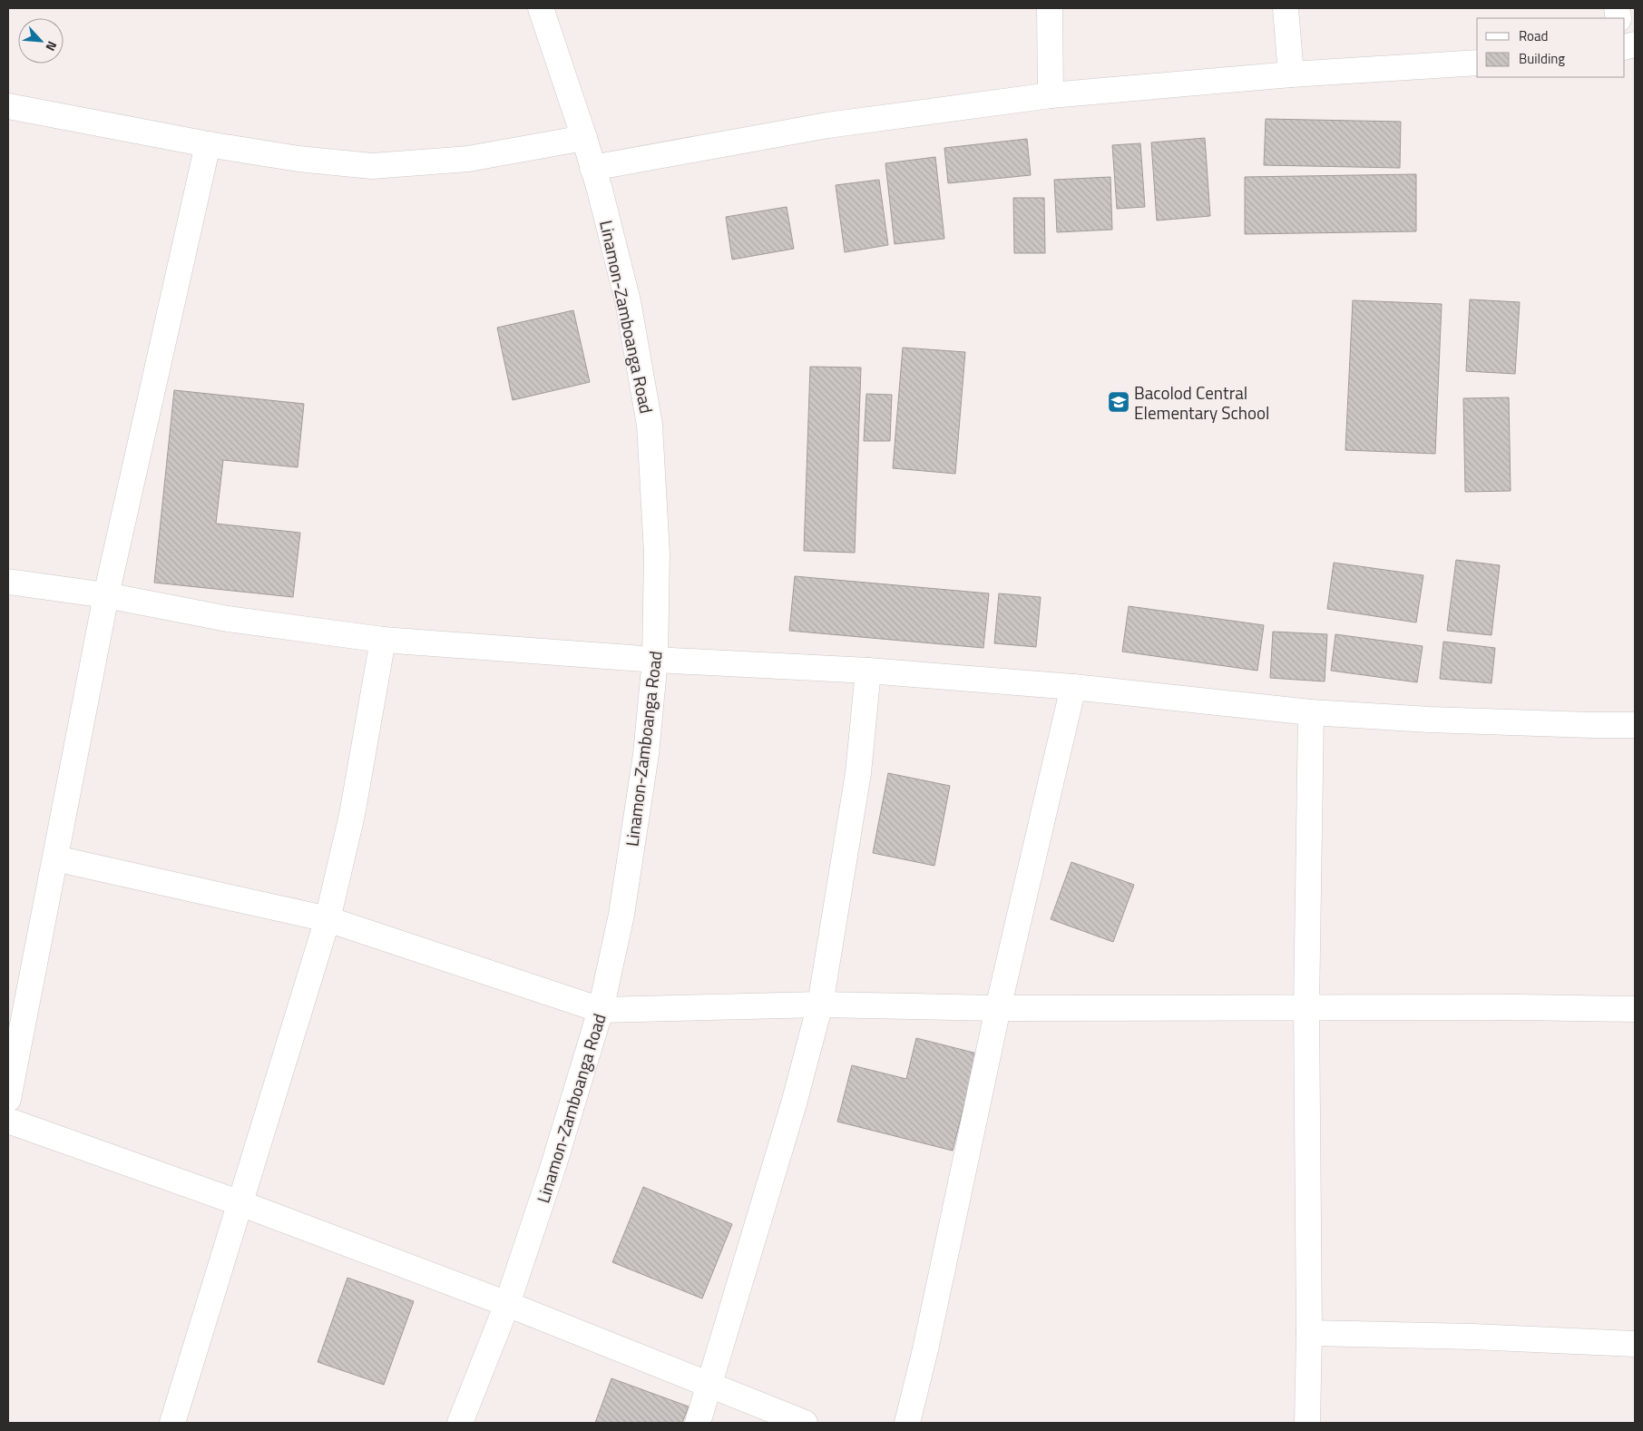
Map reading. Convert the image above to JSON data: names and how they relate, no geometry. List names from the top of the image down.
{
  "streets": {
    "main road": ["Linamon-Zamboanga Road"]
  },
  "places": {
    "school or university": ["Bacolod Central Elementary School"]
  },
  "legend": ["Road", "Building"],
  "north": "bottom right"
}
